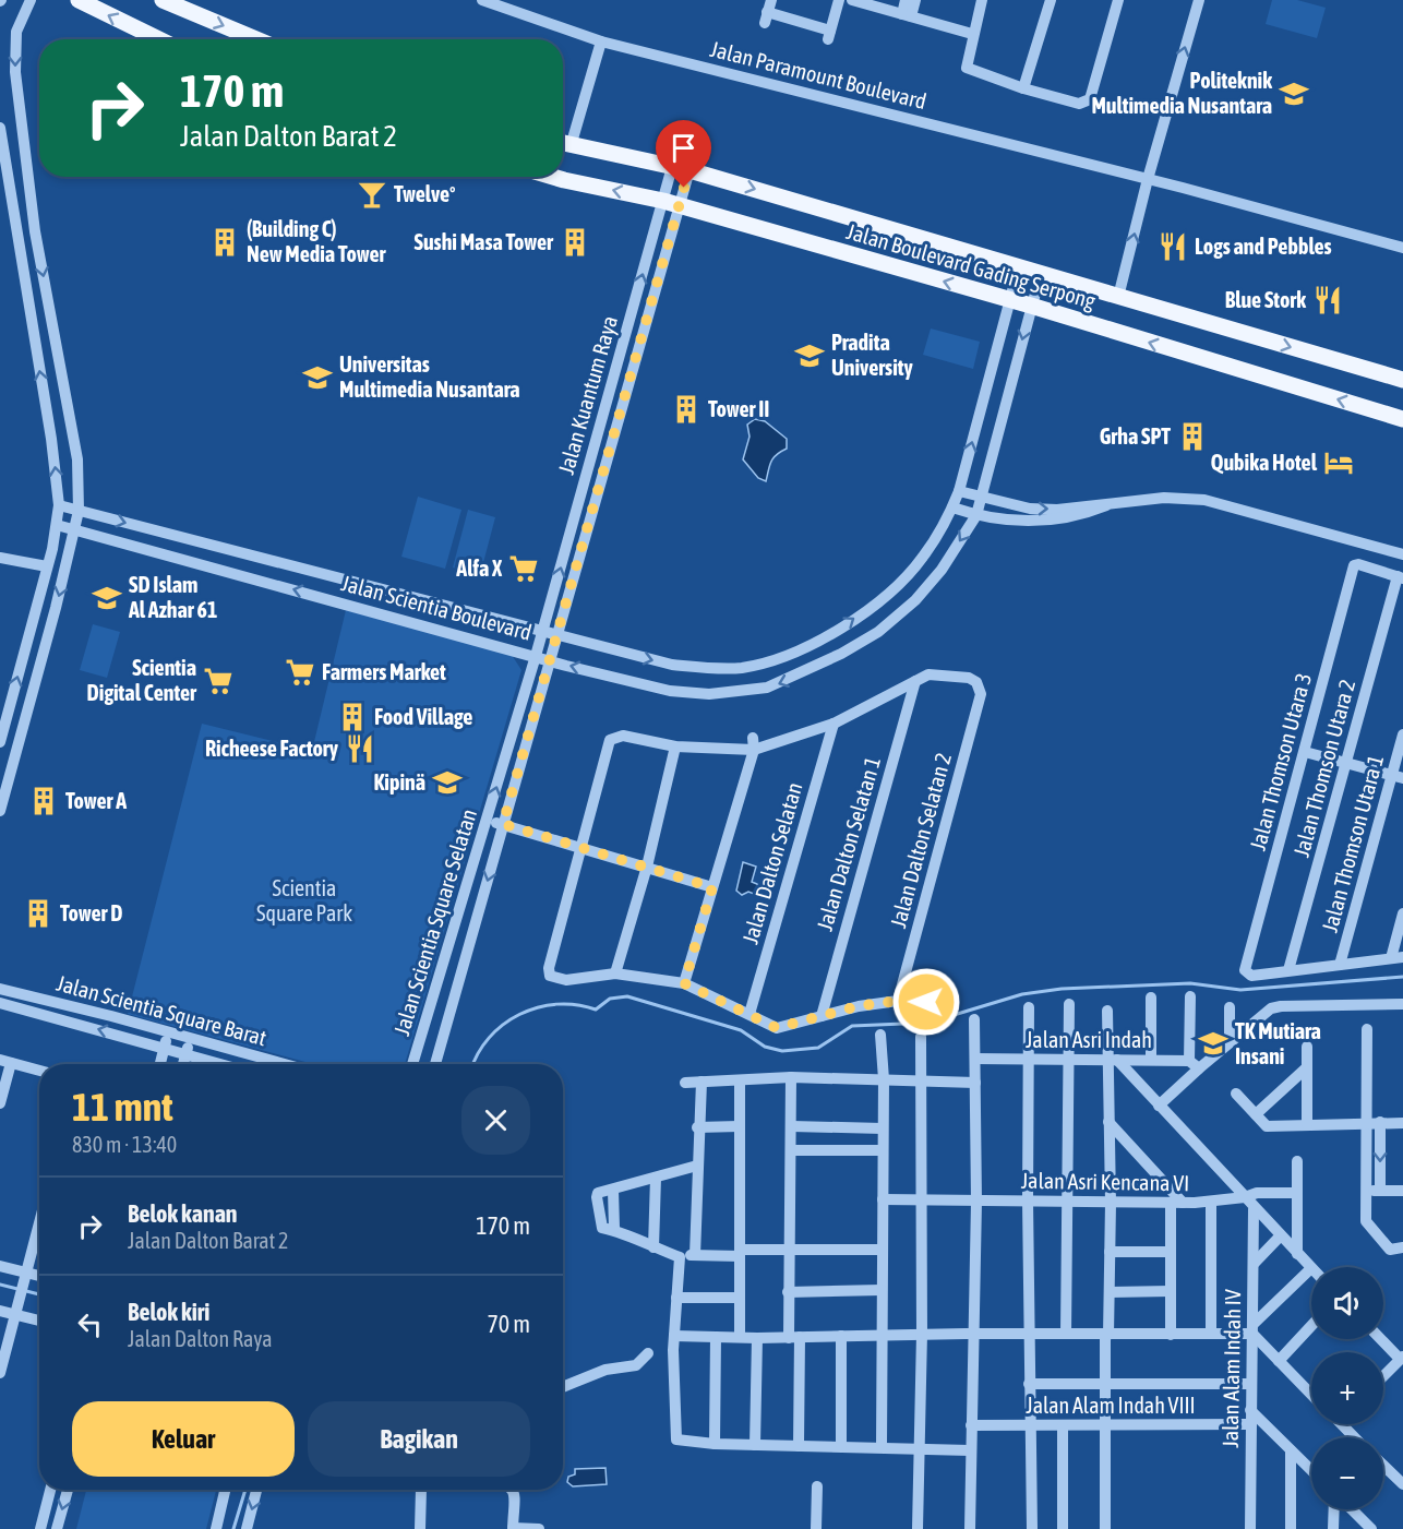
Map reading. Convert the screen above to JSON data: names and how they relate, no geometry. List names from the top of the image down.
{
  "streets": {
    "main road": ["Jalan Boulevard Gading Serpong"],
    "street": [
      "Jalan Paramount Boulevard",
      "Jalan Kuantum Raya",
      "Jalan Scientia Boulevard",
      "Jalan Thomson Utara 3",
      "Jalan Thomson Utara 2",
      "Jalan Dalton Selatan 2",
      "Jalan Dalton Selatan 1",
      "Jalan Thomson Utara 1",
      "Jalan Dalton Selatan",
      "Jalan Scientia Square Selatan",
      "Jalan Scientia Square Barat",
      "Jalan Asri Indah",
      "Jalan Asri Kencana VI",
      "Jalan Alam Indah IV",
      "Jalan Alam Indah VIII"
    ]
  },
  "crossings": [
    ["Jalan Boulevard Gading Serpong", "Jalan Kuantum Raya"],
    ["Jalan Boulevard Gading Serpong", "Jalan Scientia Boulevard"],
    ["Jalan Kuantum Raya", "Jalan Scientia Boulevard"],
    ["Jalan Kuantum Raya", "Jalan Scientia Square Selatan"],
    ["Jalan Scientia Boulevard", "Jalan Scientia Square Selatan"],
    ["Jalan Thomson Utara 3", "Jalan Thomson Utara 2"],
    ["Jalan Dalton Selatan 2", "Jalan Dalton Selatan 1"],
    ["Jalan Alam Indah IV", "Jalan Alam Indah VIII"]
  ],
  "parks": ["Scientia Square Park"],
  "places": {
    "school or university": [
      "Politeknik Multimedia Nusantara",
      "Pradita University",
      "Universitas Multimedia Nusantara",
      "SD Islam Al Azhar 61",
      "Kipinä",
      "TK Mutiara Insani"
    ],
    "bar": ["Twelve°"],
    "building": [
      "(Building C) New Media Tower",
      "Sushi Masa Tower",
      "Tower II",
      "Grha SPT",
      "Food Village",
      "Tower A",
      "Tower D"
    ],
    "restaurant": ["Logs and Pebbles", "Blue Stork", "Richeese Factory"],
    "hotel": ["Qubika Hotel"],
    "supermarket": ["Alfa X", "Farmers Market", "Scientia Digital Center"]
  },
  "page": {
    "turn": ["170 m", "Jalan Dalton Barat 2"],
    "heading": ["11 mnt", "830 m · 13:40"],
    "list": [
      {
        "name": "Belok kanan",
        "note": "Jalan Dalton Barat 2",
        "value": "170 m"
      },
      {
        "name": "Belok kiri",
        "note": "Jalan Dalton Raya",
        "value": "70 m"
      }
    ],
    "map_buttons": ["+", "−"],
    "buttons": ["Keluar", "Bagikan"]
  }
}
